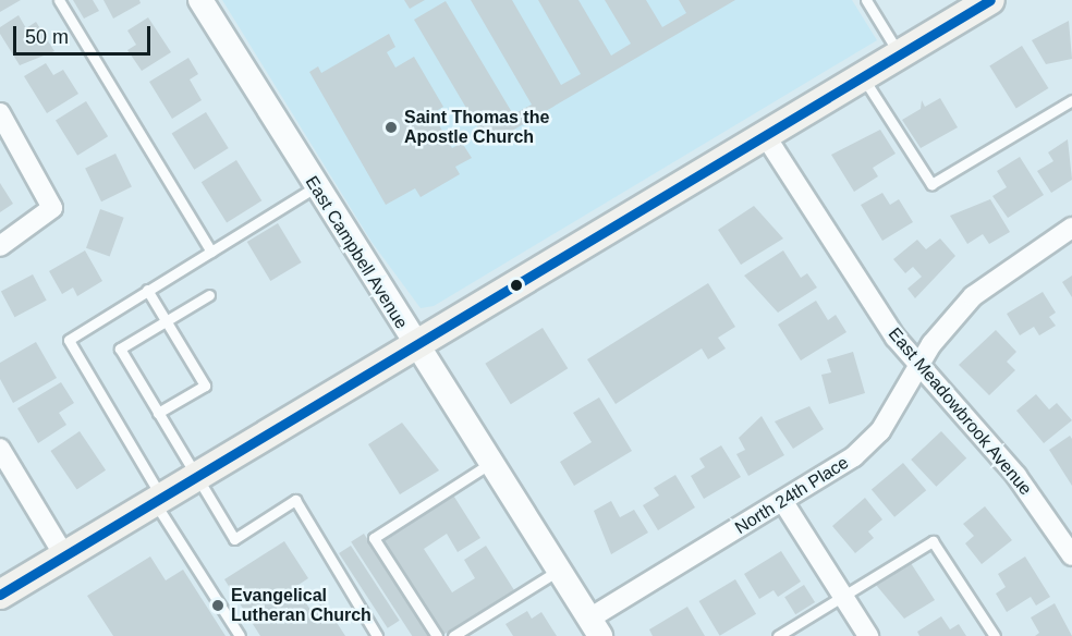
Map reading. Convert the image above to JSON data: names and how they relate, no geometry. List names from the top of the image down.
{
  "streets": {
    "street": ["East Campbell Avenue", "East Meadowbrook Avenue", "North 24th Place"]
  },
  "crossings": [
    ["East Campbell Avenue", "North 24th Place"],
    ["East Meadowbrook Avenue", "North 24th Place"]
  ],
  "places": ["Saint Thomas the Apostle Church", "Evangelical Lutheran Church"],
  "scale_bar": "50 m"
}
